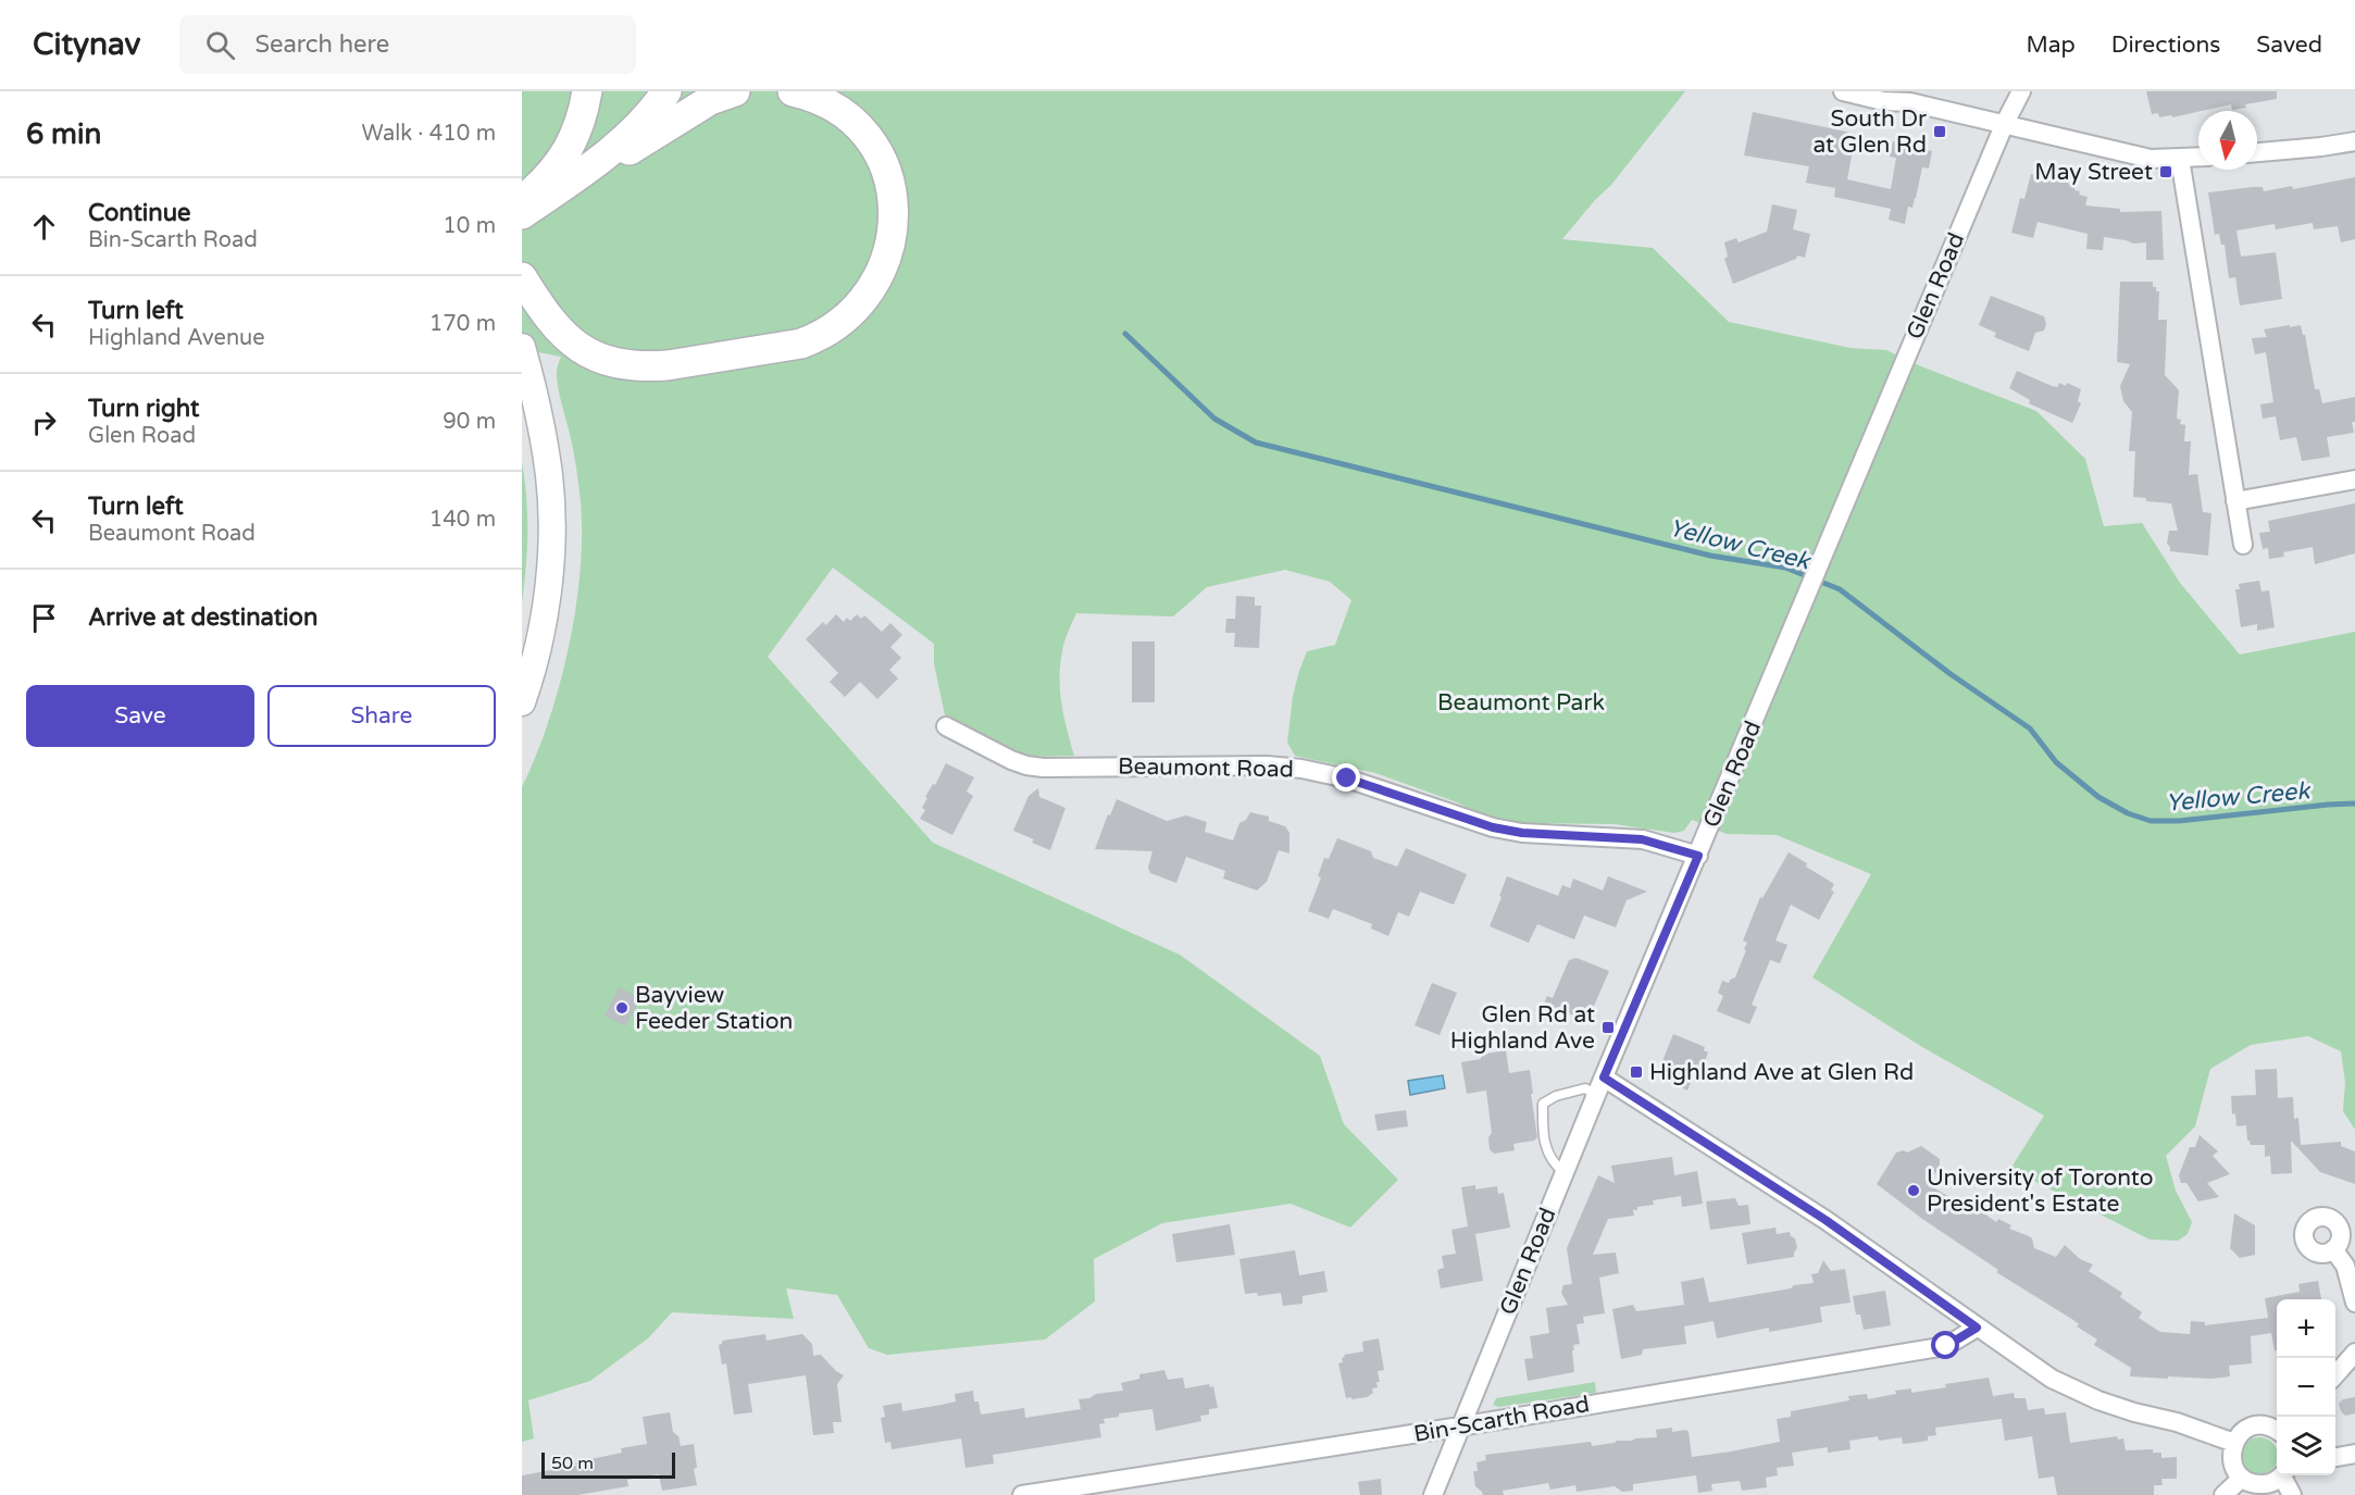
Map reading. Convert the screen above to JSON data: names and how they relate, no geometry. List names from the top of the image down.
{
  "streets": {
    "street": ["Glen Road", "Beaumont Road", "Bin-Scarth Road"]
  },
  "crossings": [
    ["Glen Road", "Beaumont Road"],
    ["Glen Road", "Bin-Scarth Road"]
  ],
  "water": ["Yellow Creek"],
  "parks": ["Beaumont Park"],
  "places": {
    "transit": [
      "South Dr at Glen Rd",
      "May Street",
      "Glen Rd at Highland Ave",
      "Highland Ave at Glen Rd"
    ],
    "other": ["Bayview Feeder Station", "University of Toronto President's Estate"]
  },
  "scale_bar": "50 m",
  "north": "bottom",
  "page": {
    "header": "Citynav",
    "search": "Search here",
    "nav": ["Map", "Directions", "Saved"],
    "heading": ["6 min", "Walk · 410 m"],
    "list": [
      ["Continue", "Bin-Scarth Road", "10 m"],
      ["Turn left", "Highland Avenue", "170 m"],
      ["Turn right", "Glen Road", "90 m"],
      ["Turn left", "Beaumont Road", "140 m"],
      "Arrive at destination"
    ],
    "buttons": ["Save", "Share"],
    "map_buttons": ["+", "−"],
    "scale": "50 m"
  }
}
